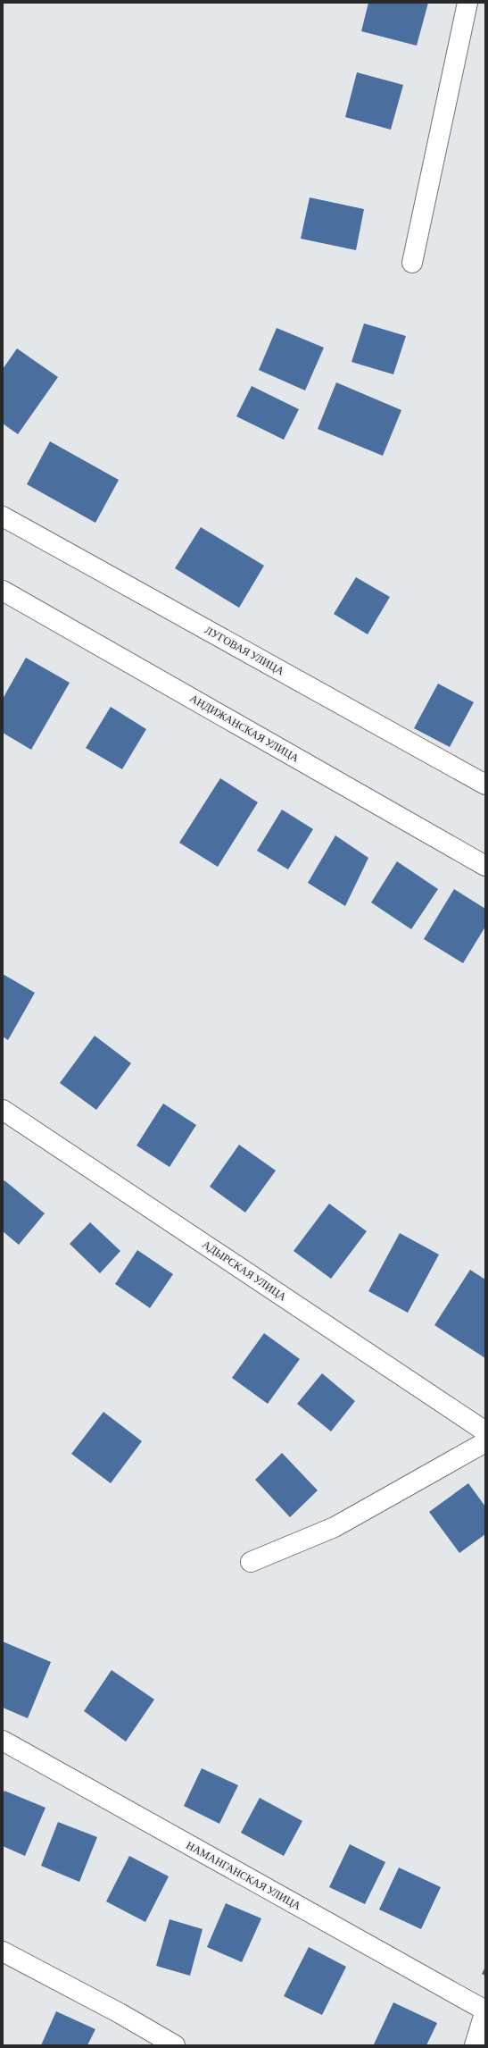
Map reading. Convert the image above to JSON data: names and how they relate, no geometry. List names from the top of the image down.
{
  "streets": {
    "street": [
      "ЛУГОВАЯ УЛИЦА",
      "АНДИЖАНСКАЯ УЛИЦА",
      "АДЫРСКАЯ УЛИЦА",
      "НАМАНГАНСКАЯ УЛИЦА"
    ]
  }
}
